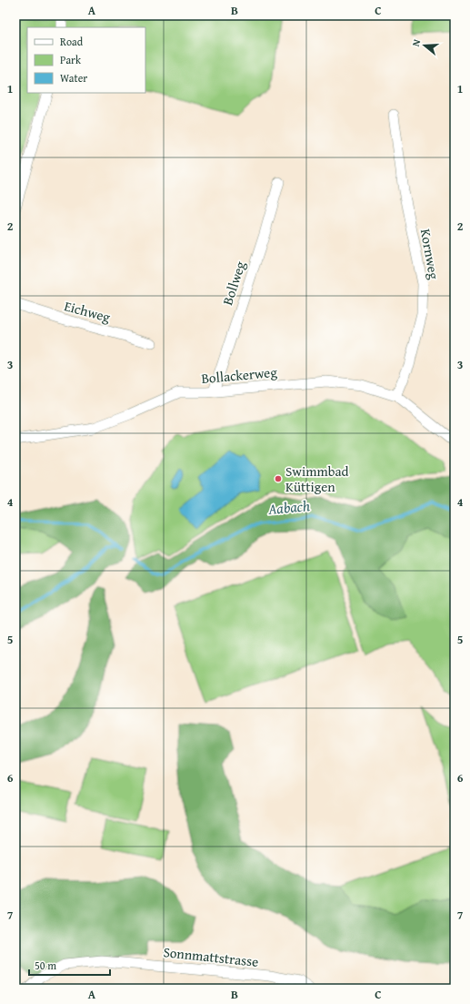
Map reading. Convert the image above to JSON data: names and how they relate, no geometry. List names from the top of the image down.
{
  "streets": {
    "street": [
      "Kornweg",
      "Bollweg",
      "Eichweg",
      "Bollackerweg",
      "Sonnmattstrasse"
    ]
  },
  "crossings": [
    ["Kornweg", "Bollackerweg"],
    ["Bollweg", "Bollackerweg"]
  ],
  "water": ["Aabach"],
  "places": ["Swimmbad Küttigen"],
  "legend": ["Road", "Park", "Water"],
  "scale_bar": "50 m",
  "north": "left",
  "grid": {
    "columns": ["A", "B", "C"],
    "rows": [
      "1",
      "2",
      "3",
      "4",
      "5",
      "6",
      "7"
    ]
  }
}
